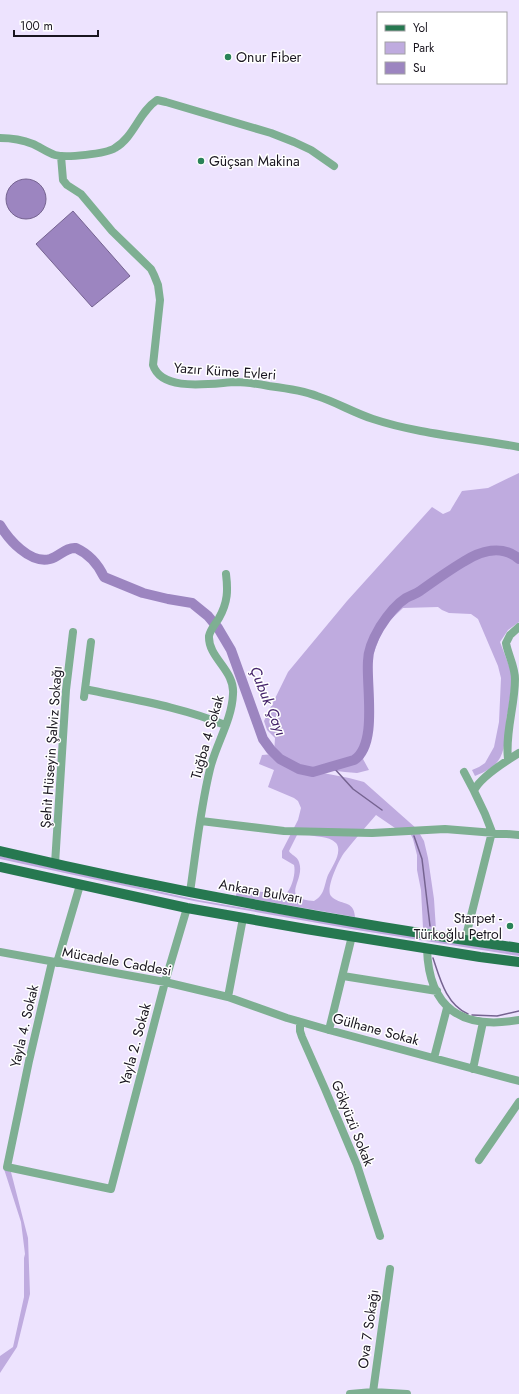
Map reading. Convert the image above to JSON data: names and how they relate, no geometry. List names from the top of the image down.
{
  "streets": {
    "main road": ["Ankara Bulvarı"],
    "street": [
      "Yazır Küme Evleri",
      "Tuğba 4 Sokak",
      "Şehit Hüseyin Şalviz Sokağı",
      "Mücadele Caddesi",
      "Yayla 4. Sokak",
      "Gülhane Sokak",
      "Yayla 2. Sokak",
      "Gökyüzü Sokak",
      "Ova 7 Sokağı"
    ]
  },
  "crossings": [
    ["Tuğba 4 Sokak", "Ankara Bulvarı"],
    ["Şehit Hüseyin Şalviz Sokağı", "Ankara Bulvarı"],
    ["Ankara Bulvarı", "Yayla 4. Sokak"],
    ["Ankara Bulvarı", "Yayla 2. Sokak"],
    ["Mücadele Caddesi", "Yayla 4. Sokak"],
    ["Mücadele Caddesi", "Gülhane Sokak"],
    ["Mücadele Caddesi", "Yayla 2. Sokak"],
    ["Yayla 4. Sokak", "Yayla 2. Sokak"],
    ["Gülhane Sokak", "Gökyüzü Sokak"]
  ],
  "water": ["Çubuk Çayı"],
  "places": ["Onur Fiber", "Güçsan Makina", "Starpet - Türkoğlu Petrol"],
  "legend": ["Yol", "Park", "Su"],
  "scale_bar": "100 m"
}
